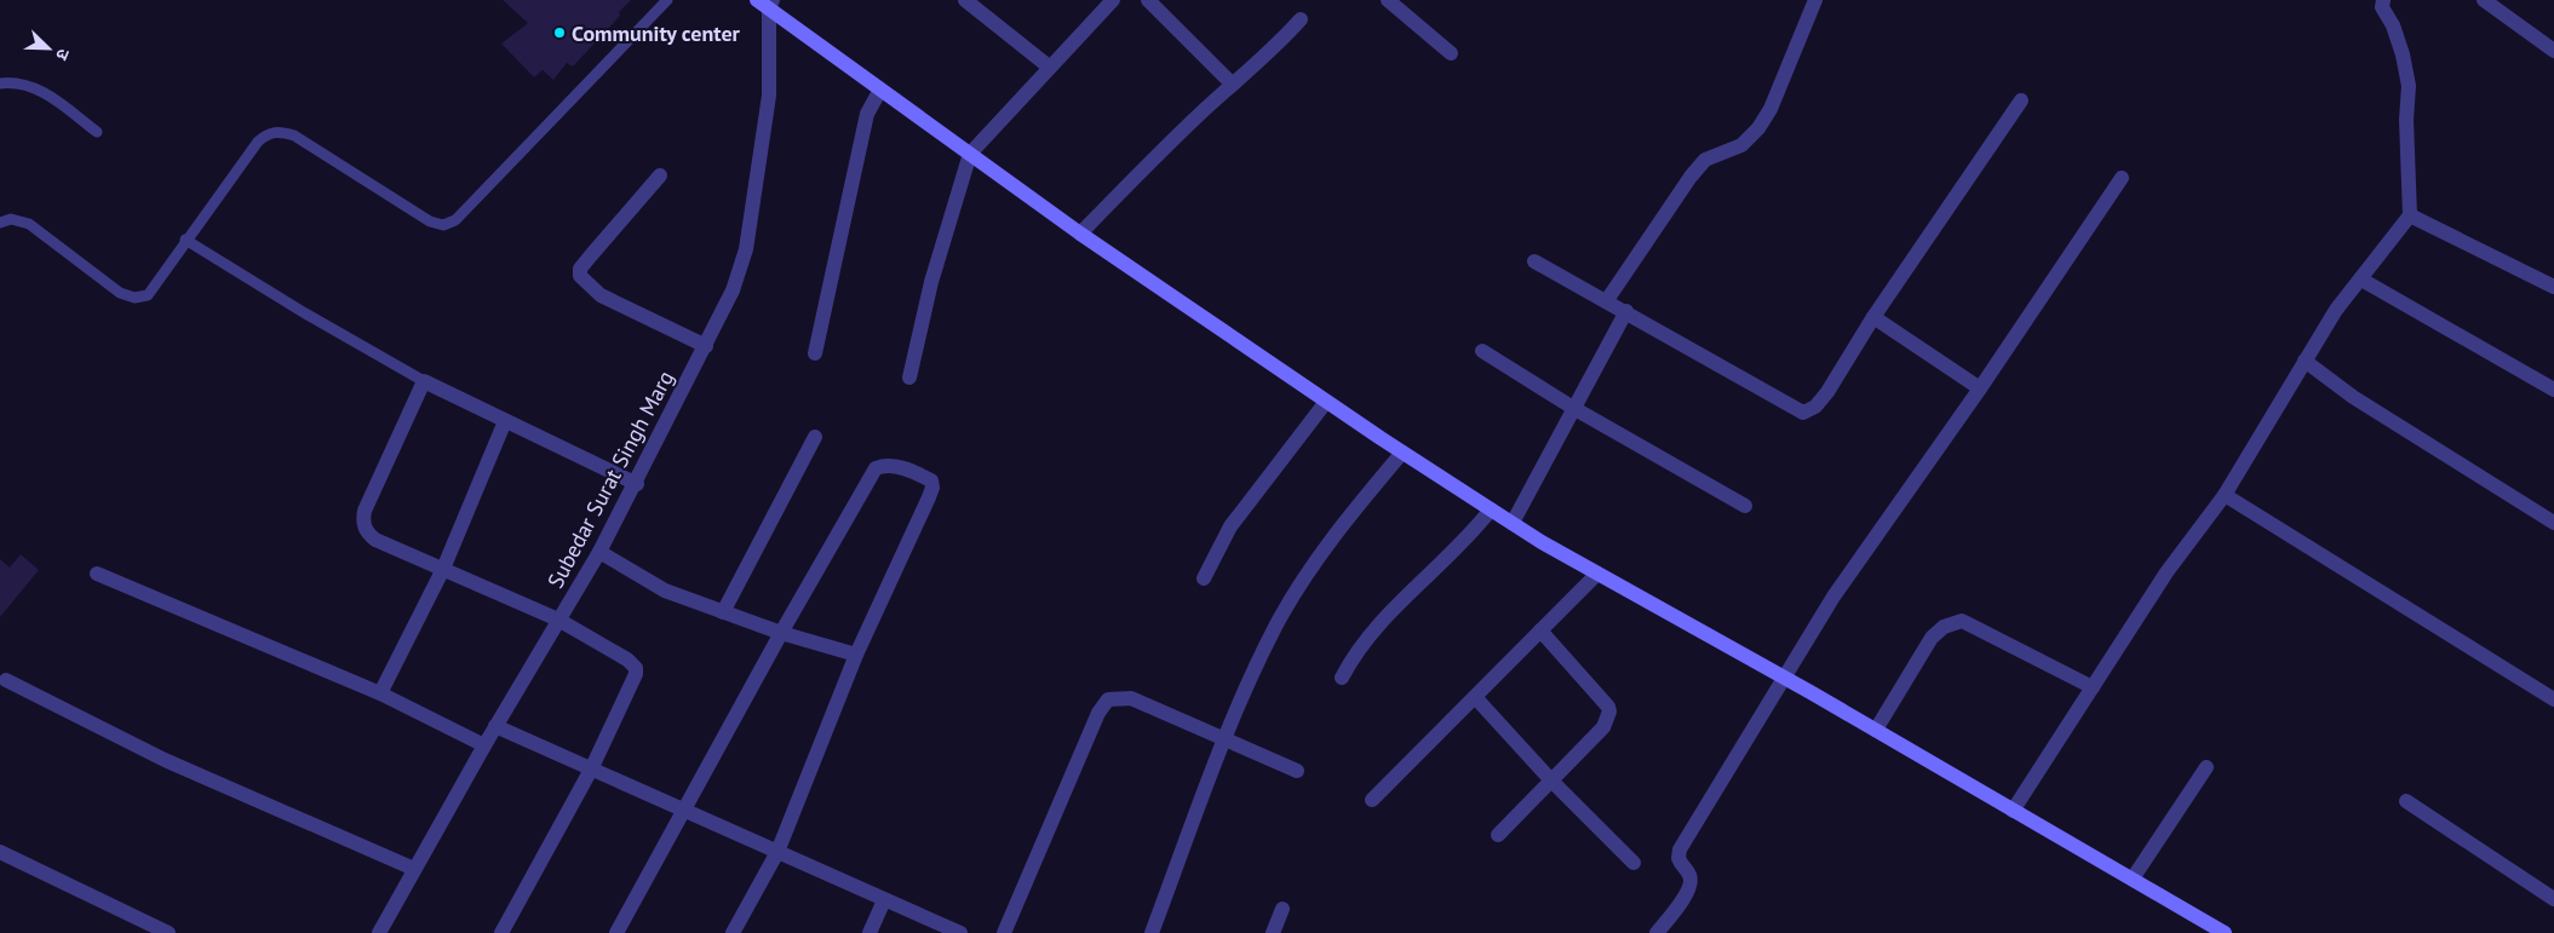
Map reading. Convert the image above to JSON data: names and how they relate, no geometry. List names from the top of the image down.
{
  "streets": {
    "street": ["Subedar Surat Singh Marg"]
  },
  "places": ["Community center"],
  "north": "bottom right"
}
